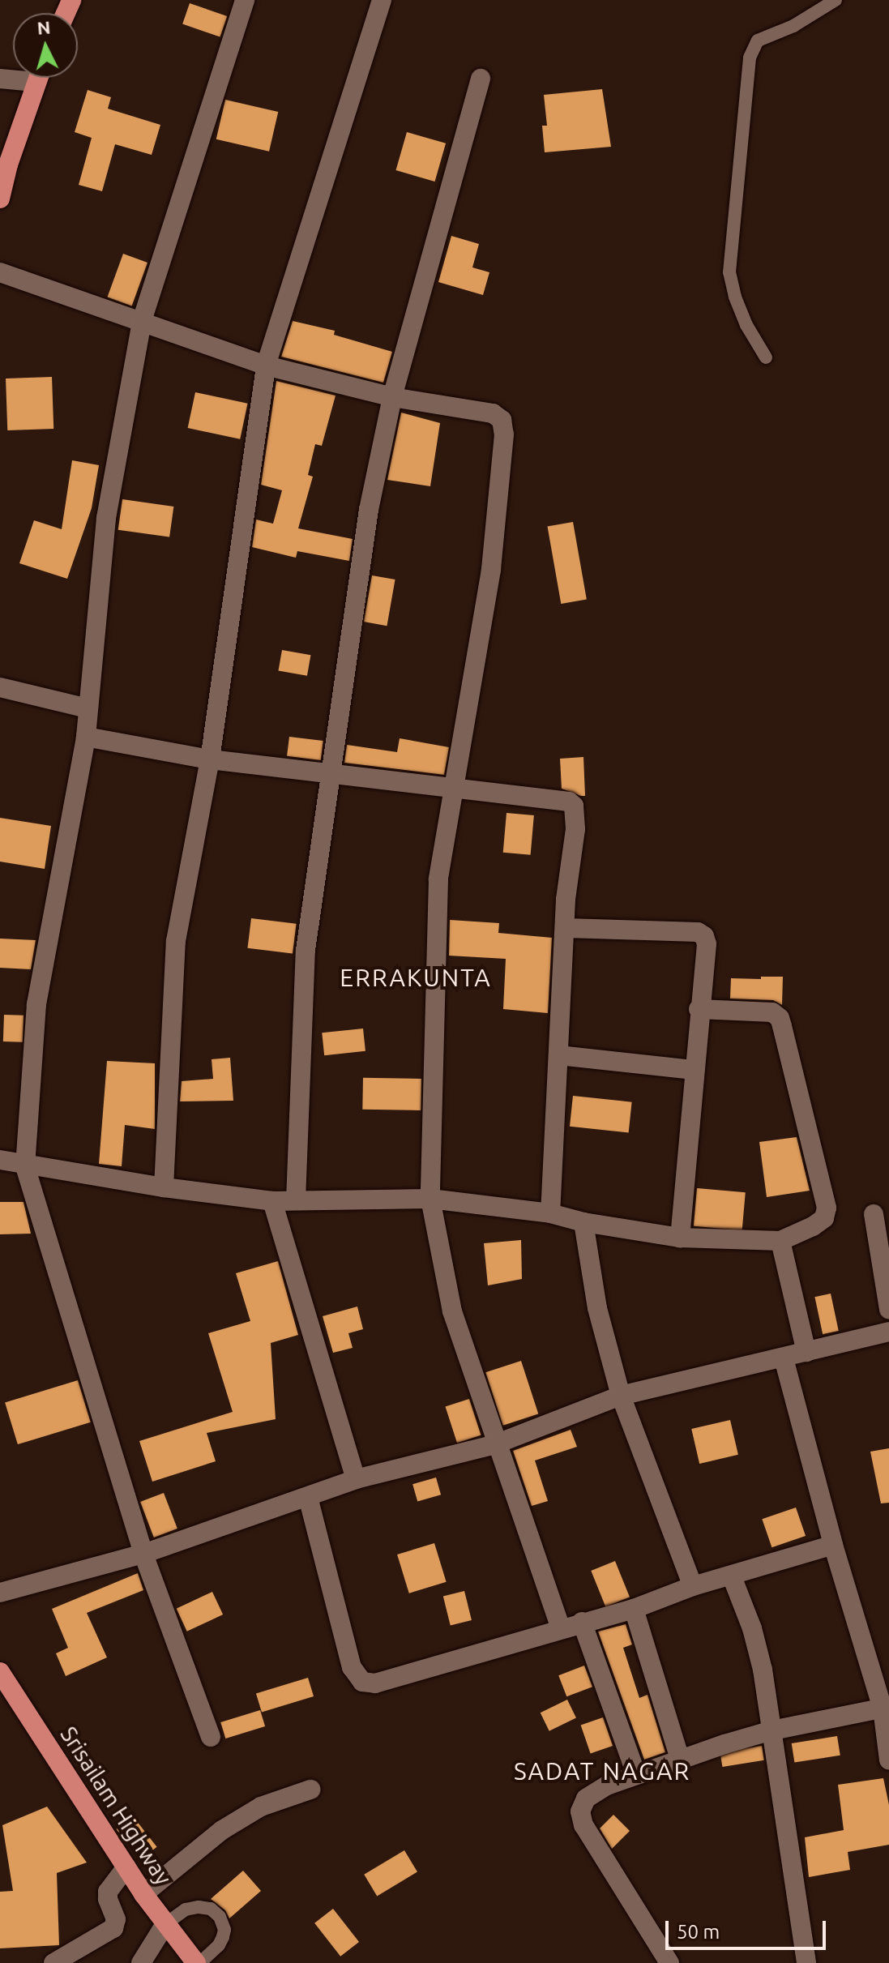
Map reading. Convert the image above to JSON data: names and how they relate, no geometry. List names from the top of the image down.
{
  "streets": {
    "highway": ["Srisailam Highway"]
  },
  "districts": ["ERRAKUNTA", "SADAT NAGAR"],
  "scale_bar": "50 m",
  "north": "top"
}
